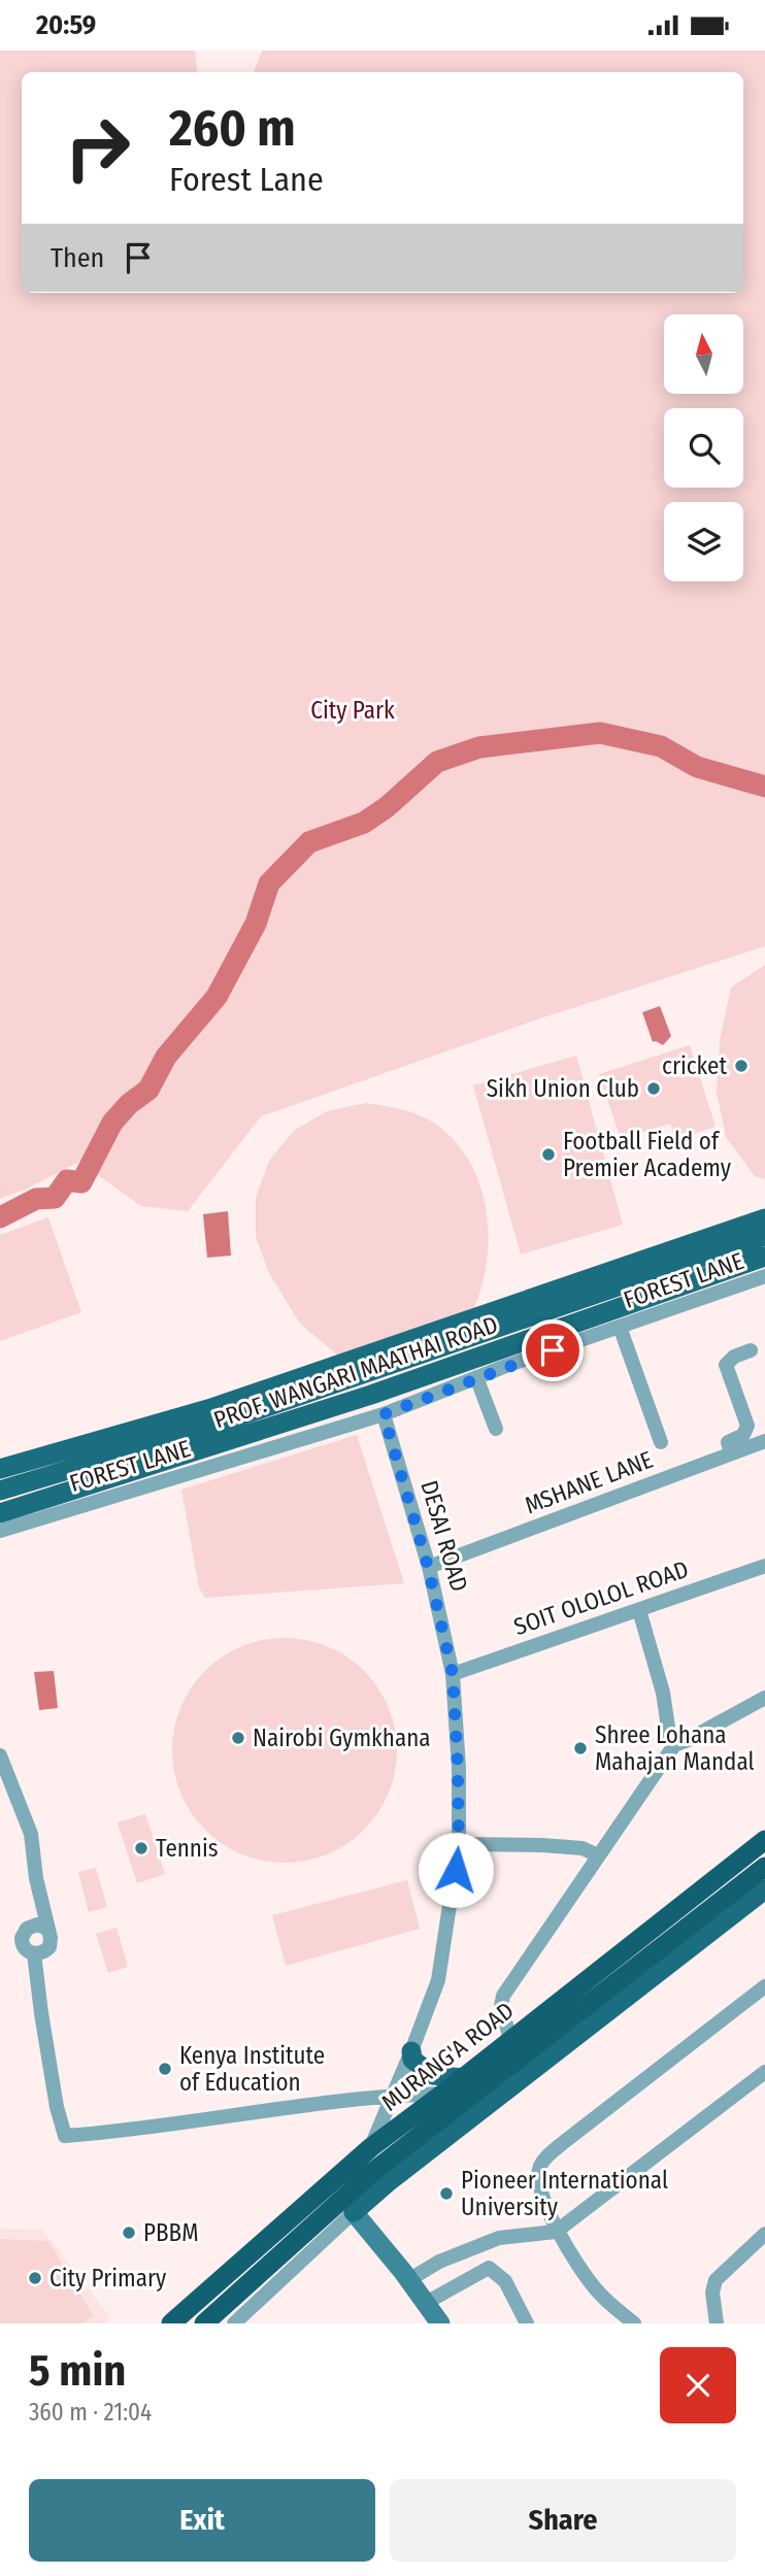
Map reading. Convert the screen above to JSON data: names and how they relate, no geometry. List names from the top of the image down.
{
  "streets": {
    "highway": ["MURANG'A ROAD"],
    "main road": ["PROF. WANGARI MAATHAI ROAD"],
    "street": [
      "FOREST LANE",
      "MSHANE LANE",
      "DESAI ROAD",
      "SOIT OLOLOL ROAD"
    ]
  },
  "crossings": [
    ["FOREST LANE", "DESAI ROAD"],
    ["MSHANE LANE", "DESAI ROAD"],
    ["DESAI ROAD", "SOIT OLOLOL ROAD"],
    ["DESAI ROAD", "MURANG'A ROAD"]
  ],
  "parks": ["City Park"],
  "places": [
    "cricket",
    "Sikh Union Club",
    "Football Field of Premier Academy",
    "Nairobi Gymkhana",
    "Shree Lohana Mahajan Mandal",
    "Tennis",
    "Kenya Institute of Education",
    "Pioneer International University",
    "PBBM",
    "City Primary"
  ],
  "north": "top",
  "page": {
    "status": "20:59",
    "turn": ["260 m", "Forest Lane"],
    "then": "Then",
    "heading": ["5 min", "360 m · 21:04"],
    "buttons": ["Exit", "Share"]
  }
}
